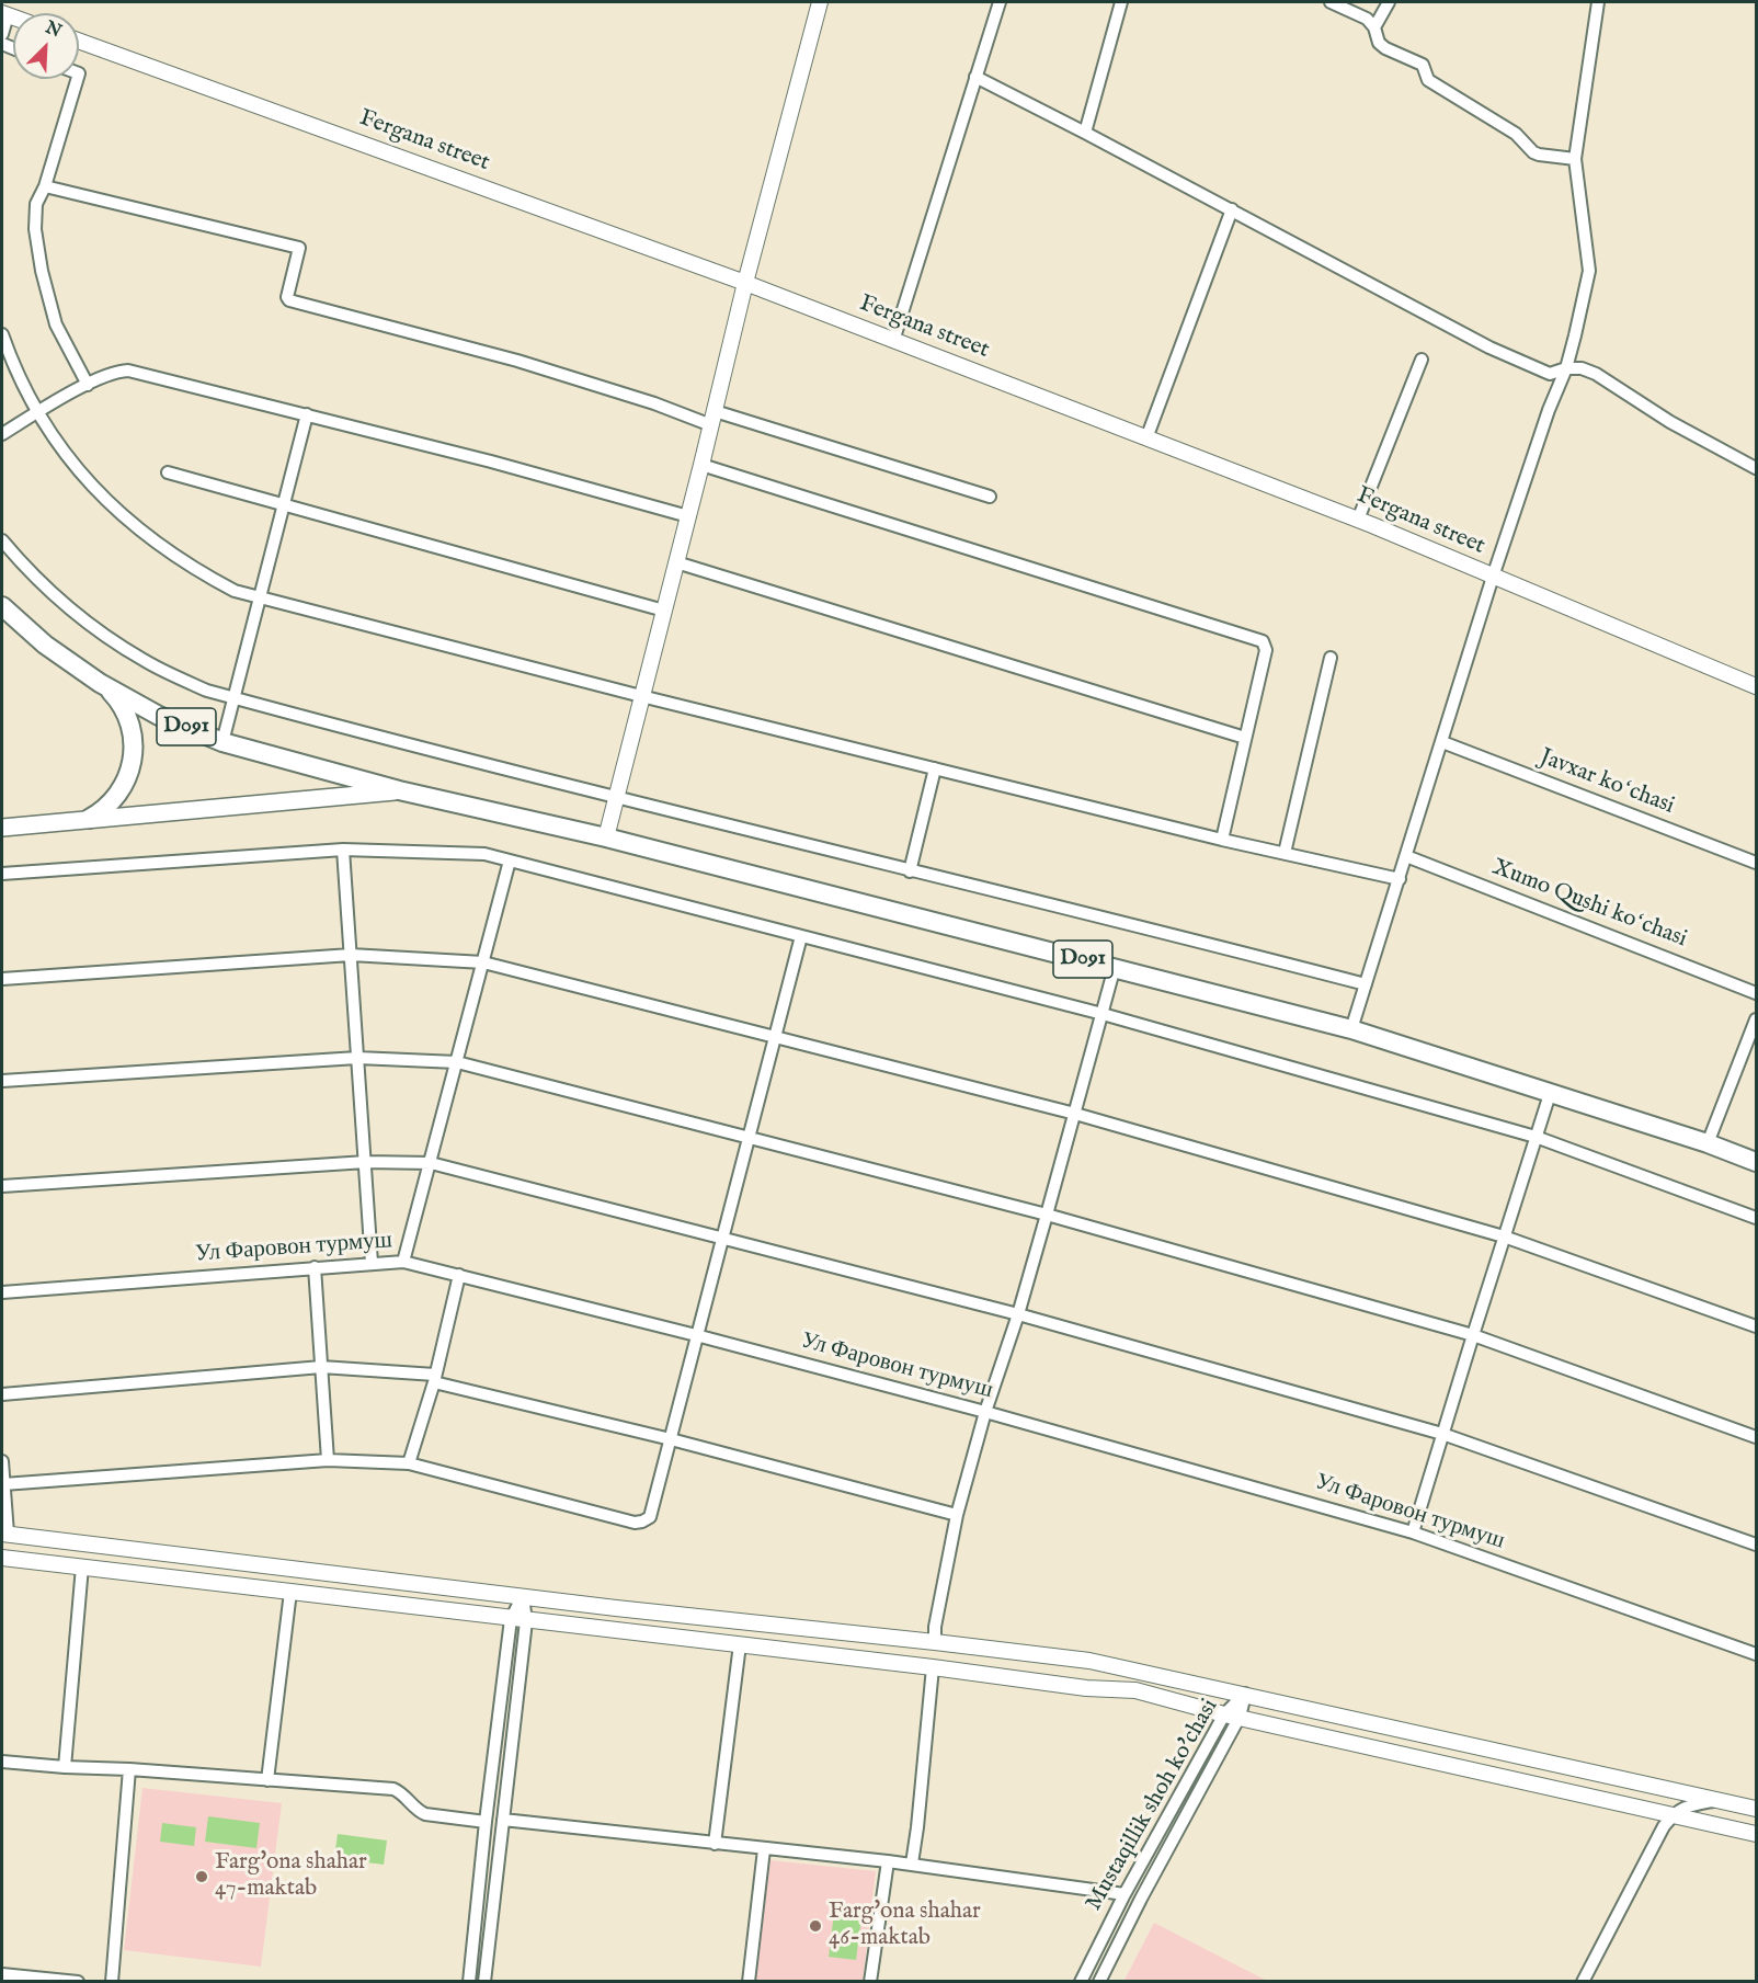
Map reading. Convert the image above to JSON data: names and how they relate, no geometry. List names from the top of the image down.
{
  "streets": {
    "main road": ["D091"],
    "street": [
      "Fergana street",
      "Javxar koʻchasi",
      "Xumo Qushi koʻchasi",
      "Ул Фаровон турмуш",
      "Mustaqillik shoh ko'chasi"
    ]
  },
  "places": ["Farg'ona shahar 47-maktab", "Farg'ona shahar 46-maktab"],
  "north": "top right"
}
